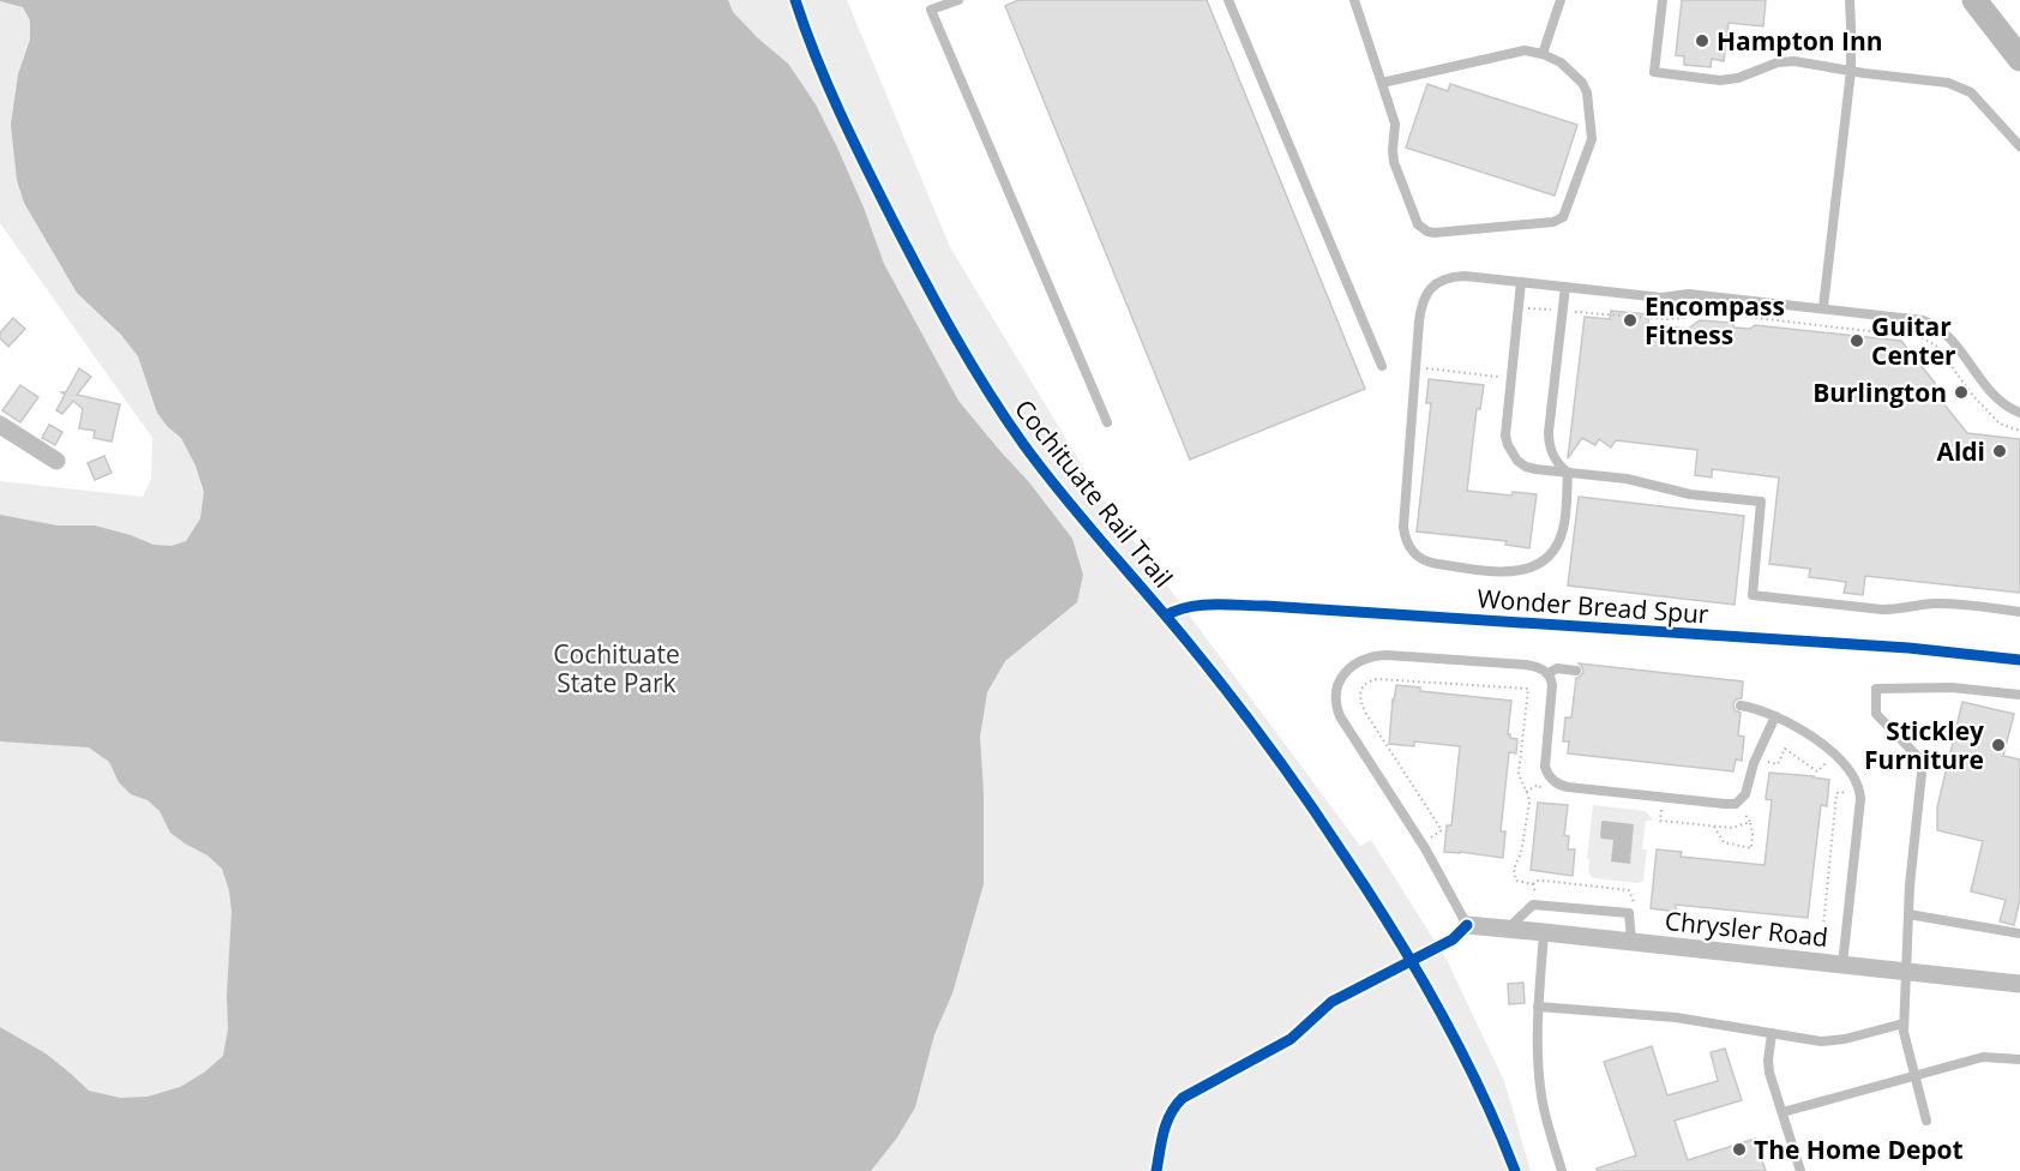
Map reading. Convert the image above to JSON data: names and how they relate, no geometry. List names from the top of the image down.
{
  "streets": {
    "street": ["Chrysler Road"],
    "cycle path": ["Cochituate Rail Trail", "Wonder Bread Spur"]
  },
  "parks": ["Cochituate State Park"],
  "places": [
    "Hampton Inn",
    "Encompass Fitness",
    "Guitar Center",
    "Burlington",
    "Aldi",
    "Stickley Furniture",
    "The Home Depot"
  ]
}
